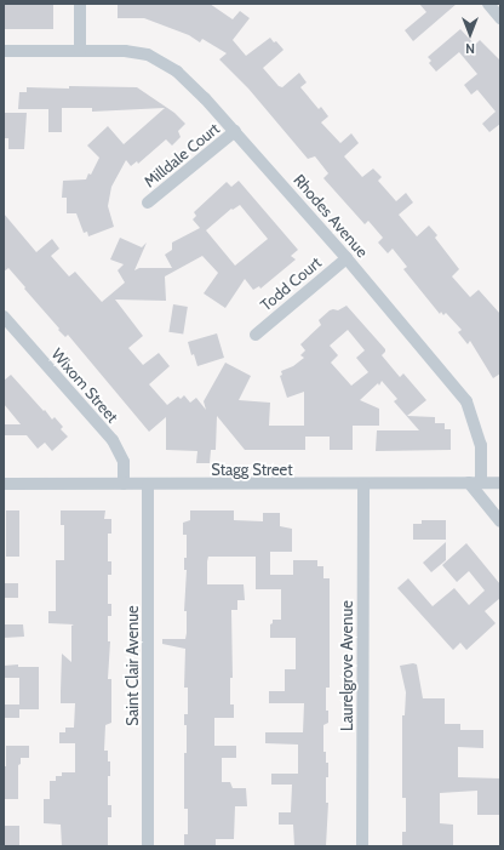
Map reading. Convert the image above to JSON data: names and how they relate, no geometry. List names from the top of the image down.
{
  "streets": {
    "street": [
      "Milldale Court",
      "Rhodes Avenue",
      "Todd Court",
      "Wixom Street",
      "Stagg Street",
      "Saint Clair Avenue",
      "Laurelgrove Avenue"
    ]
  },
  "crossings": [
    ["Milldale Court", "Rhodes Avenue"],
    ["Rhodes Avenue", "Todd Court"],
    ["Rhodes Avenue", "Stagg Street"],
    ["Wixom Street", "Stagg Street"],
    ["Stagg Street", "Saint Clair Avenue"],
    ["Stagg Street", "Laurelgrove Avenue"]
  ],
  "north": "bottom"
}
